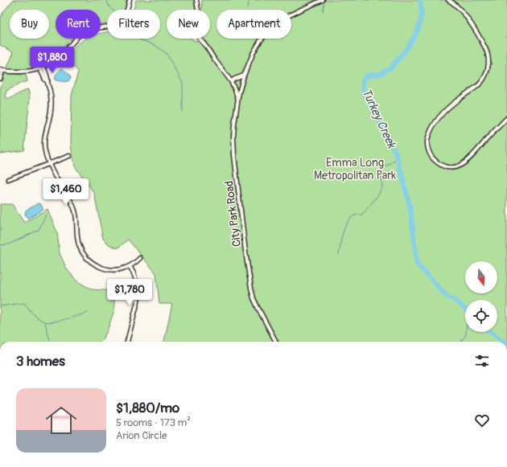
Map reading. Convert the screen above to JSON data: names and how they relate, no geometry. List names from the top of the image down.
{
  "streets": {
    "street": ["City Park Road"]
  },
  "water": ["Turkey Creek"],
  "parks": ["Emma Long Metropolitan Park"],
  "north": "bottom",
  "page": {
    "chip": [
      "Buy",
      "Rent",
      "Filters",
      "New",
      "Apartment"
    ],
    "price": ["$1,880", "$1,460", "$1,780"],
    "heading": "3 homes",
    "list": [
      {
        "name": "$1,880/mo",
        "note": "5 rooms · 173 m² · Arion Circle"
      }
    ]
  }
}
